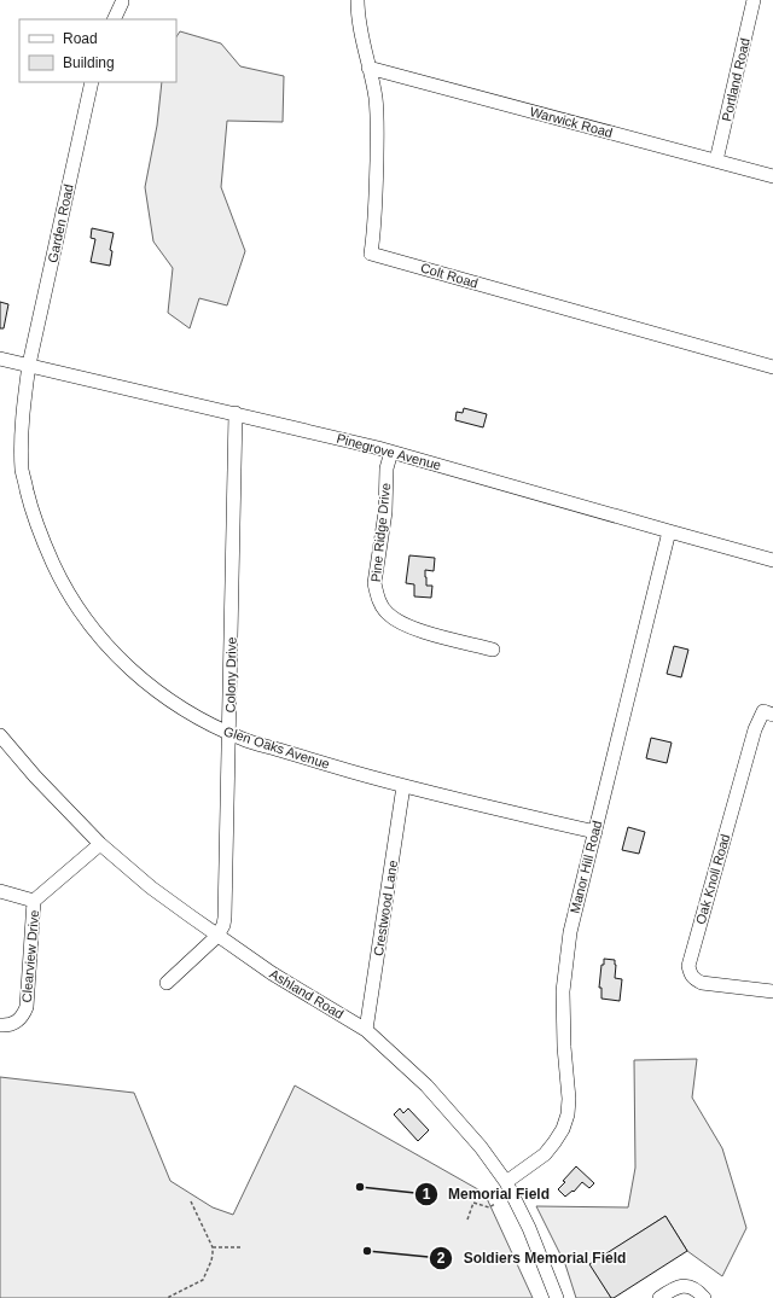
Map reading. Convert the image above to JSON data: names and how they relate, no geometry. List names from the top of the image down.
{
  "streets": {
    "street": [
      "Portland Road",
      "Warwick Road",
      "Garden Road",
      "Colt Road",
      "Pinegrove Avenue",
      "Pine Ridge Drive",
      "Colony Drive",
      "Glen Oaks Avenue",
      "Manor Hill Road",
      "Oak Knoll Road",
      "Crestwood Lane",
      "Clearview Drive",
      "Ashland Road"
    ]
  },
  "crossings": [
    ["Portland Road", "Warwick Road"],
    ["Warwick Road", "Colt Road"],
    ["Garden Road", "Pinegrove Avenue"],
    ["Garden Road", "Glen Oaks Avenue"],
    ["Pinegrove Avenue", "Pine Ridge Drive"],
    ["Pinegrove Avenue", "Colony Drive"],
    ["Pinegrove Avenue", "Glen Oaks Avenue"],
    ["Pinegrove Avenue", "Manor Hill Road"],
    ["Colony Drive", "Glen Oaks Avenue"],
    ["Colony Drive", "Ashland Road"],
    ["Glen Oaks Avenue", "Manor Hill Road"],
    ["Glen Oaks Avenue", "Crestwood Lane"],
    ["Manor Hill Road", "Ashland Road"],
    ["Crestwood Lane", "Ashland Road"]
  ],
  "places": ["Memorial Field", "Soldiers Memorial Field"],
  "legend": ["Road", "Building"]
}
